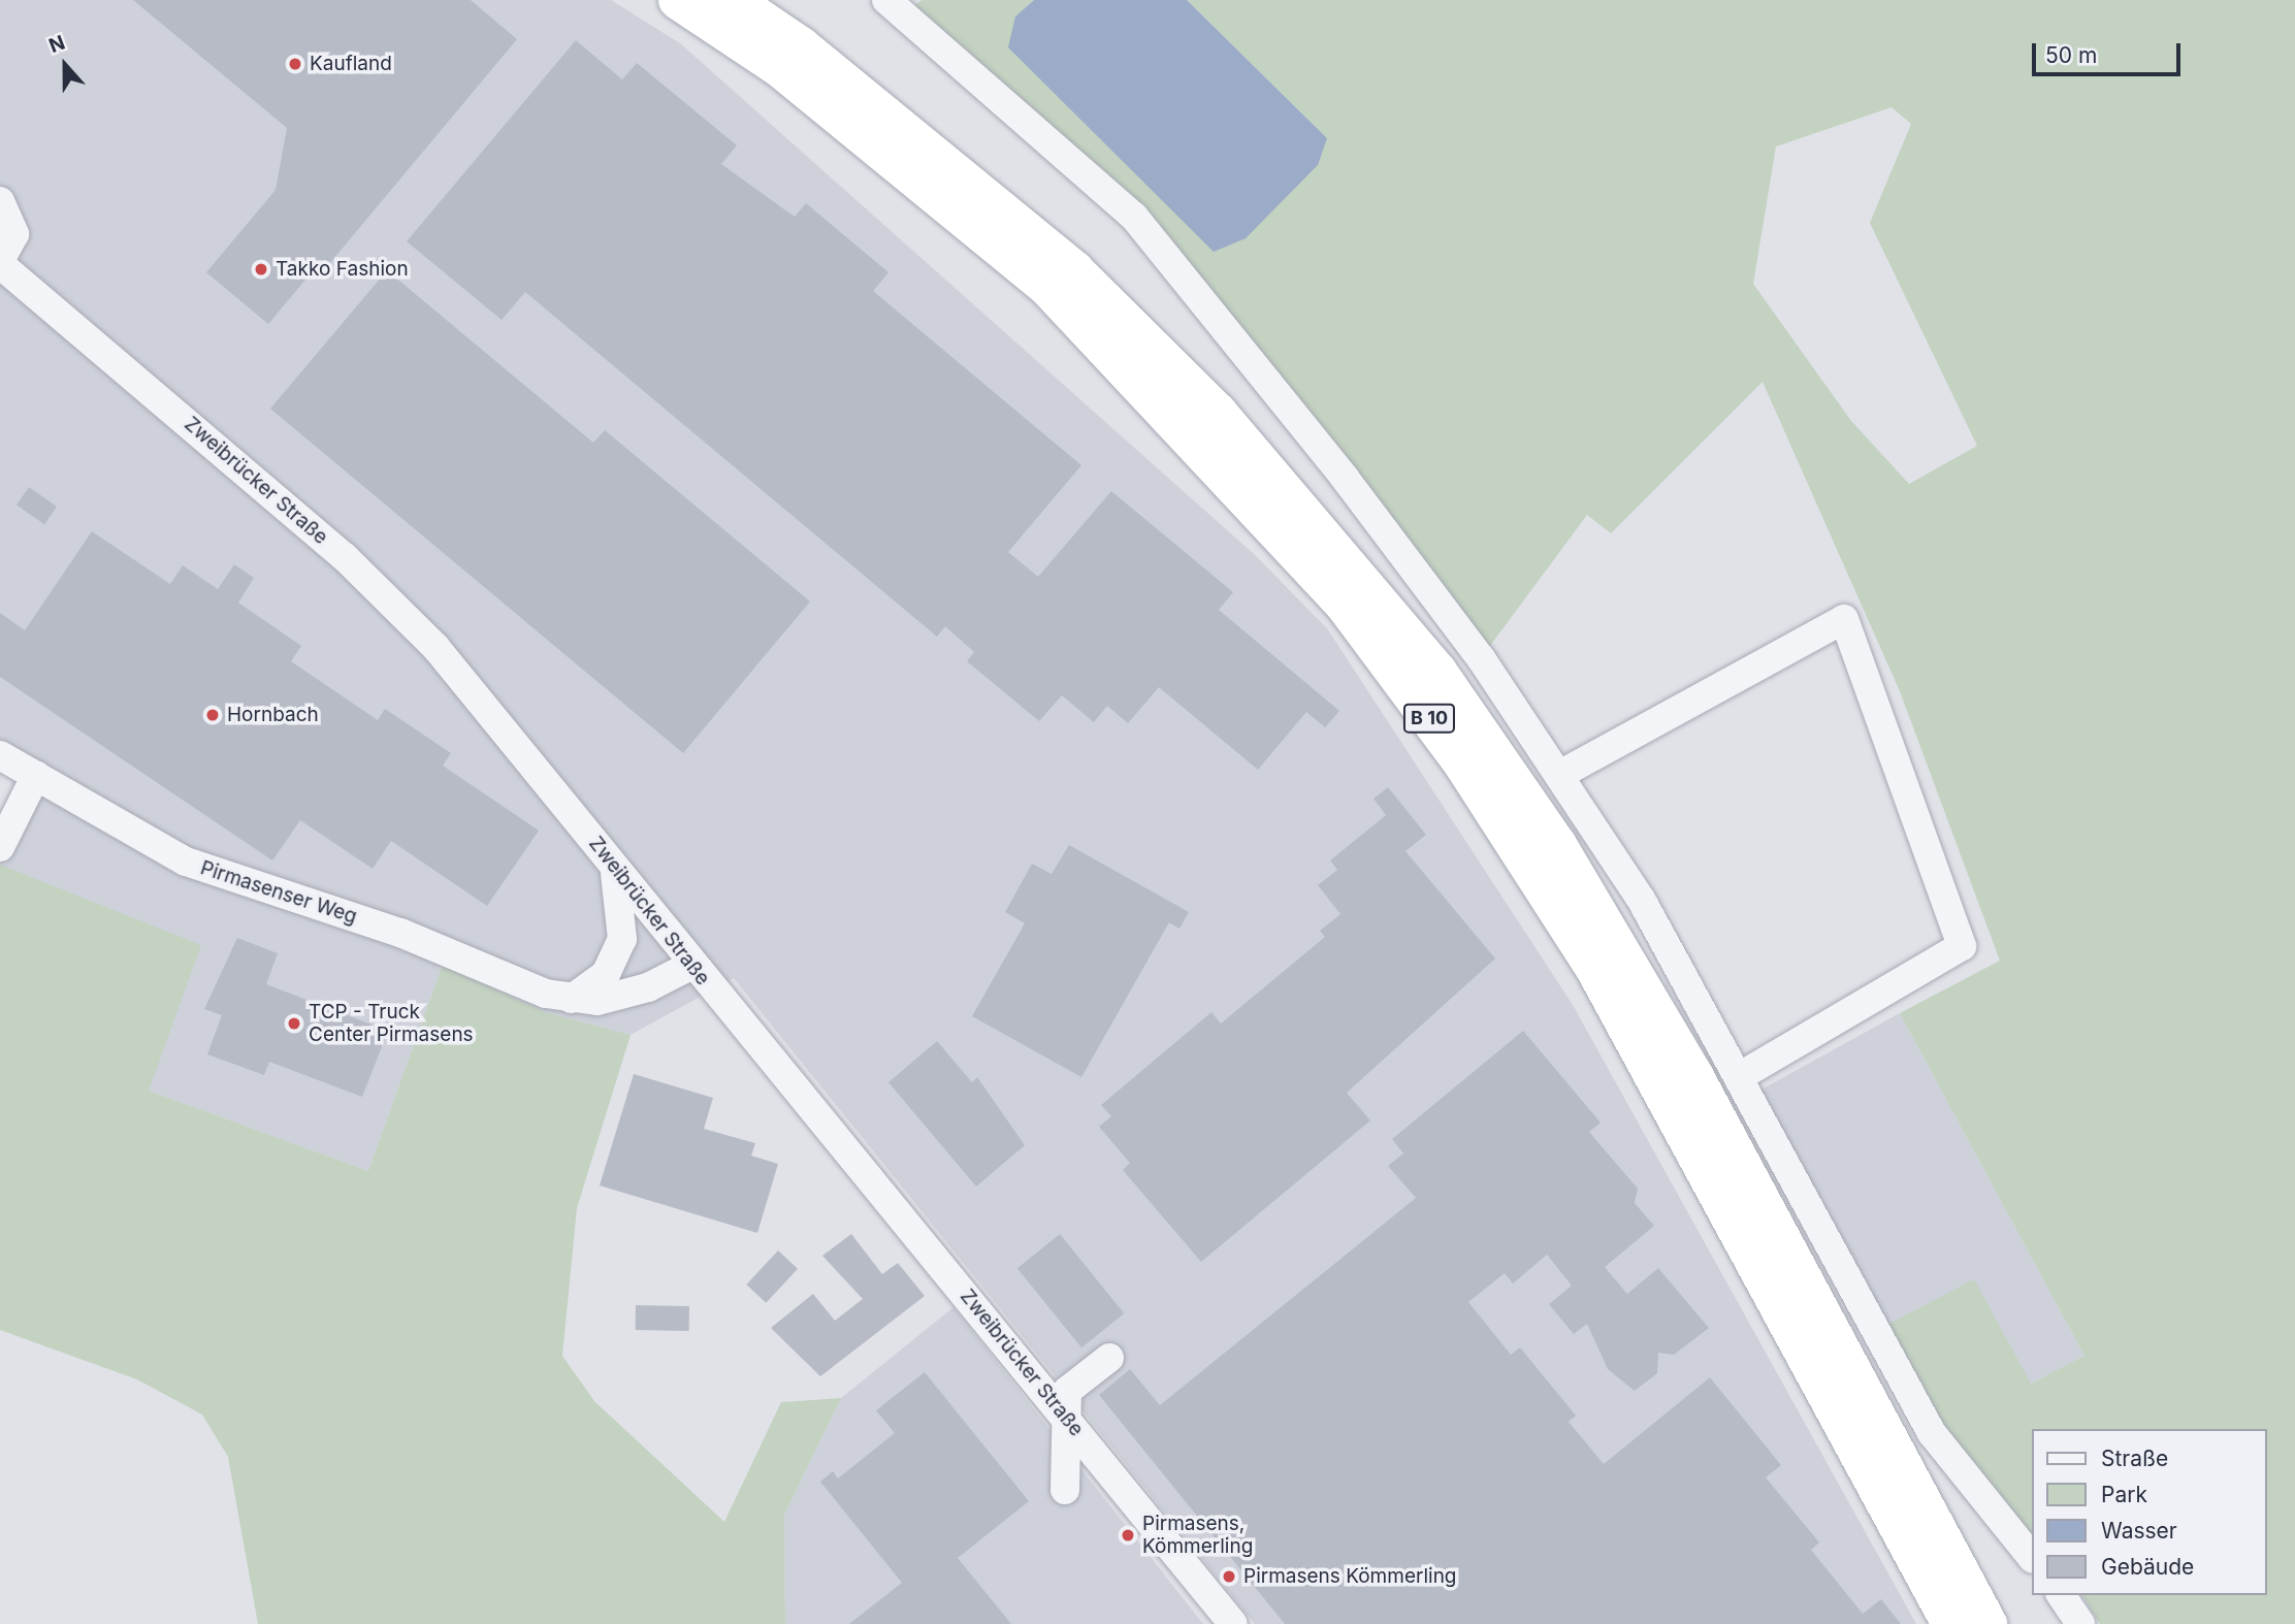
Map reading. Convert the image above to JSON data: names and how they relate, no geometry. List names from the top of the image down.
{
  "streets": {
    "highway": ["B 10"],
    "street": ["Zweibrücker Straße", "Pirmasenser Weg"]
  },
  "crossings": [
    ["Zweibrücker Straße", "Pirmasenser Weg"]
  ],
  "places": [
    "Kaufland",
    "Takko Fashion",
    "Hornbach",
    "TCP - Truck Center Pirmasens",
    "Pirmasens, Kömmerling",
    "Pirmasens Kömmerling"
  ],
  "legend": [
    "Straße",
    "Park",
    "Wasser",
    "Gebäude"
  ],
  "scale_bar": "50 m",
  "north": "top"
}
